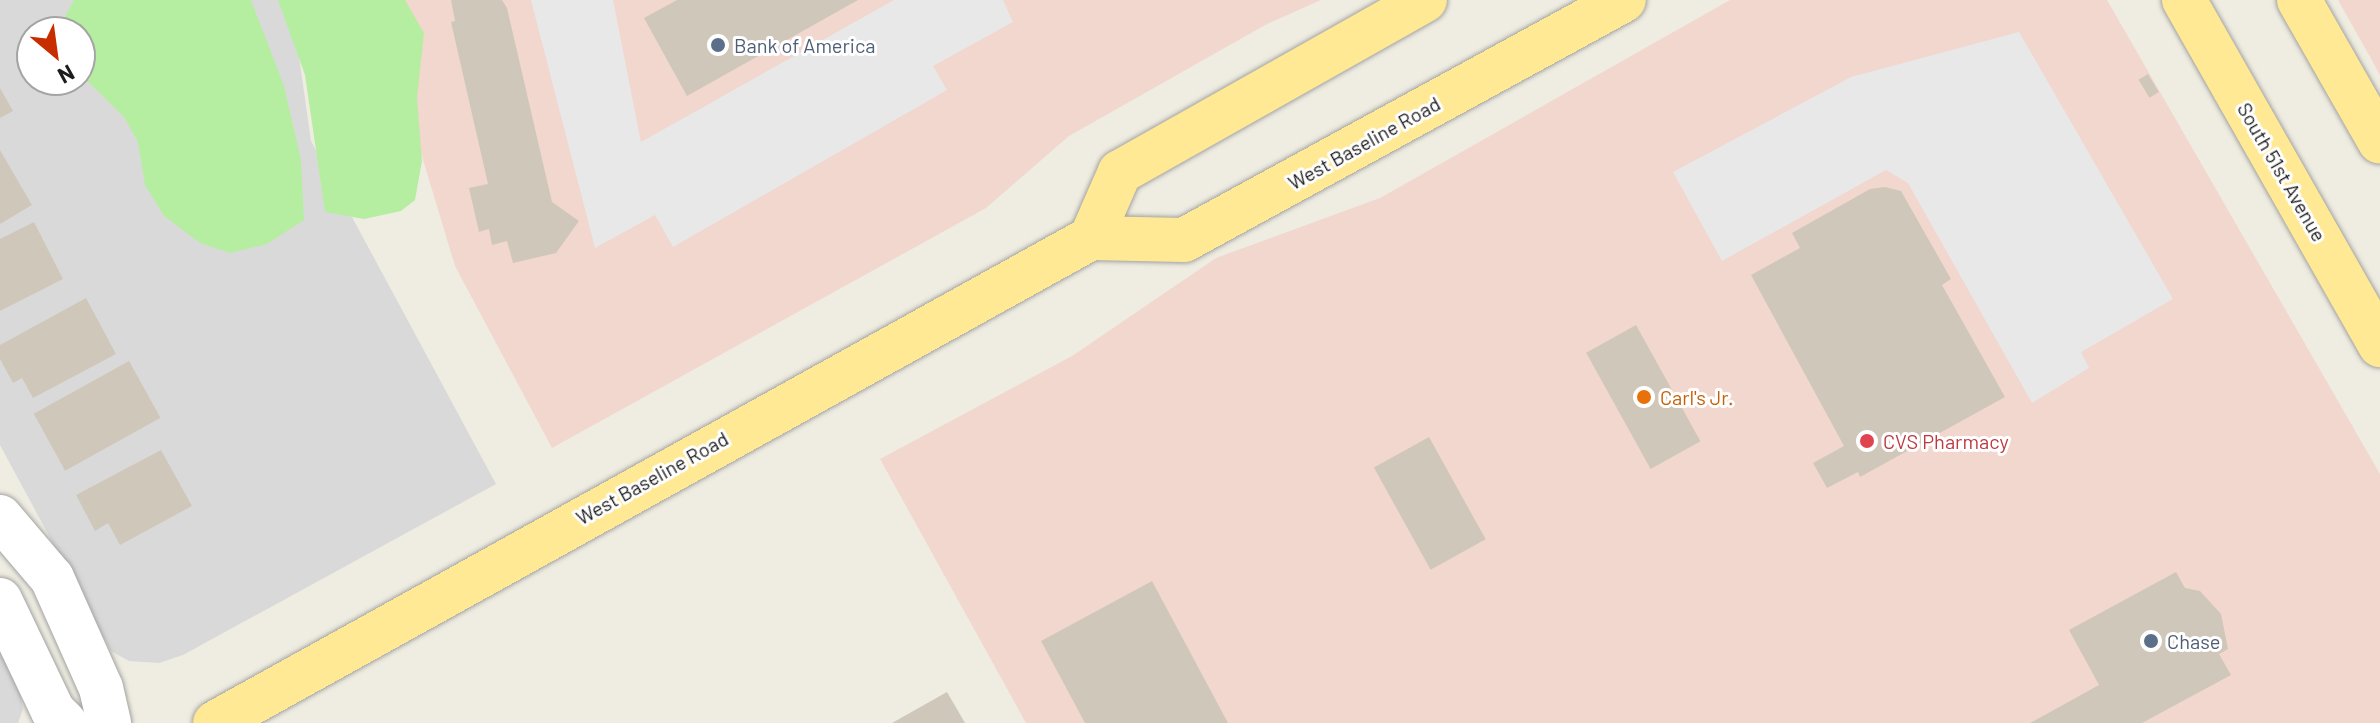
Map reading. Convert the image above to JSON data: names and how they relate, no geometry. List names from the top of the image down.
{
  "streets": {
    "main road": ["West Baseline Road", "South 51st Avenue"]
  },
  "places": [
    "Bank of America",
    "Carl's Jr.",
    "CVS Pharmacy",
    "Chase"
  ],
  "north": "bottom right"
}
